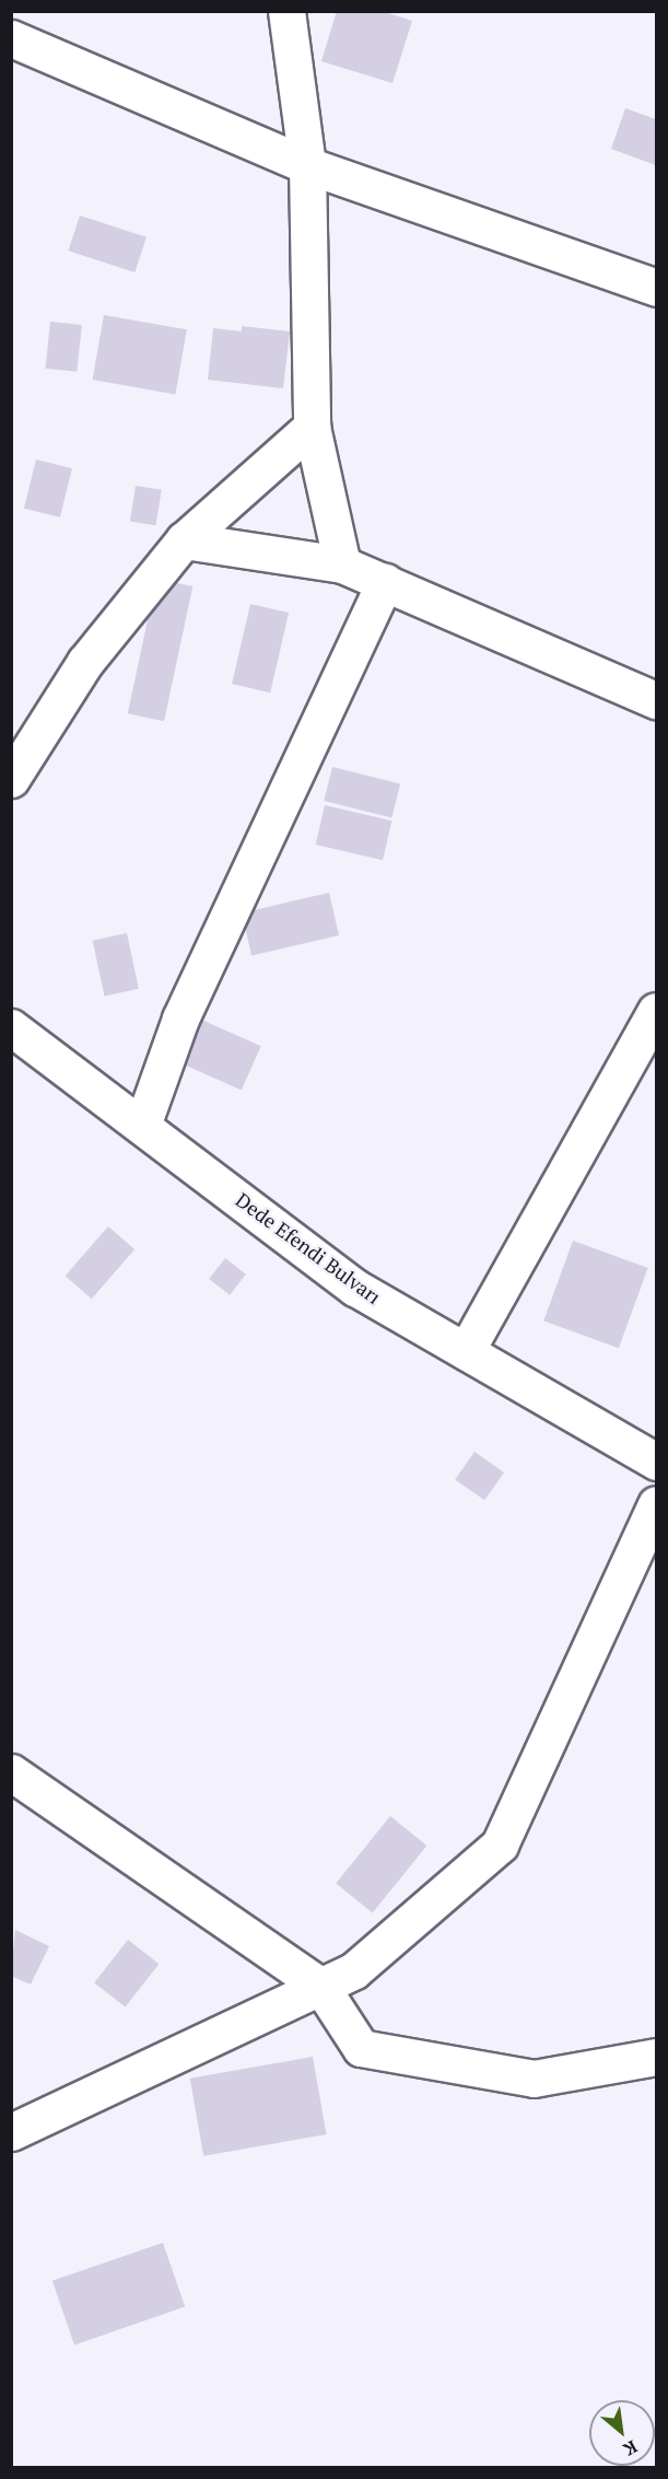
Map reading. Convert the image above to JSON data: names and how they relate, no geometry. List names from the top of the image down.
{
  "streets": {
    "street": ["Dede Efendi Bulvarı"]
  },
  "north": "bottom right"
}
